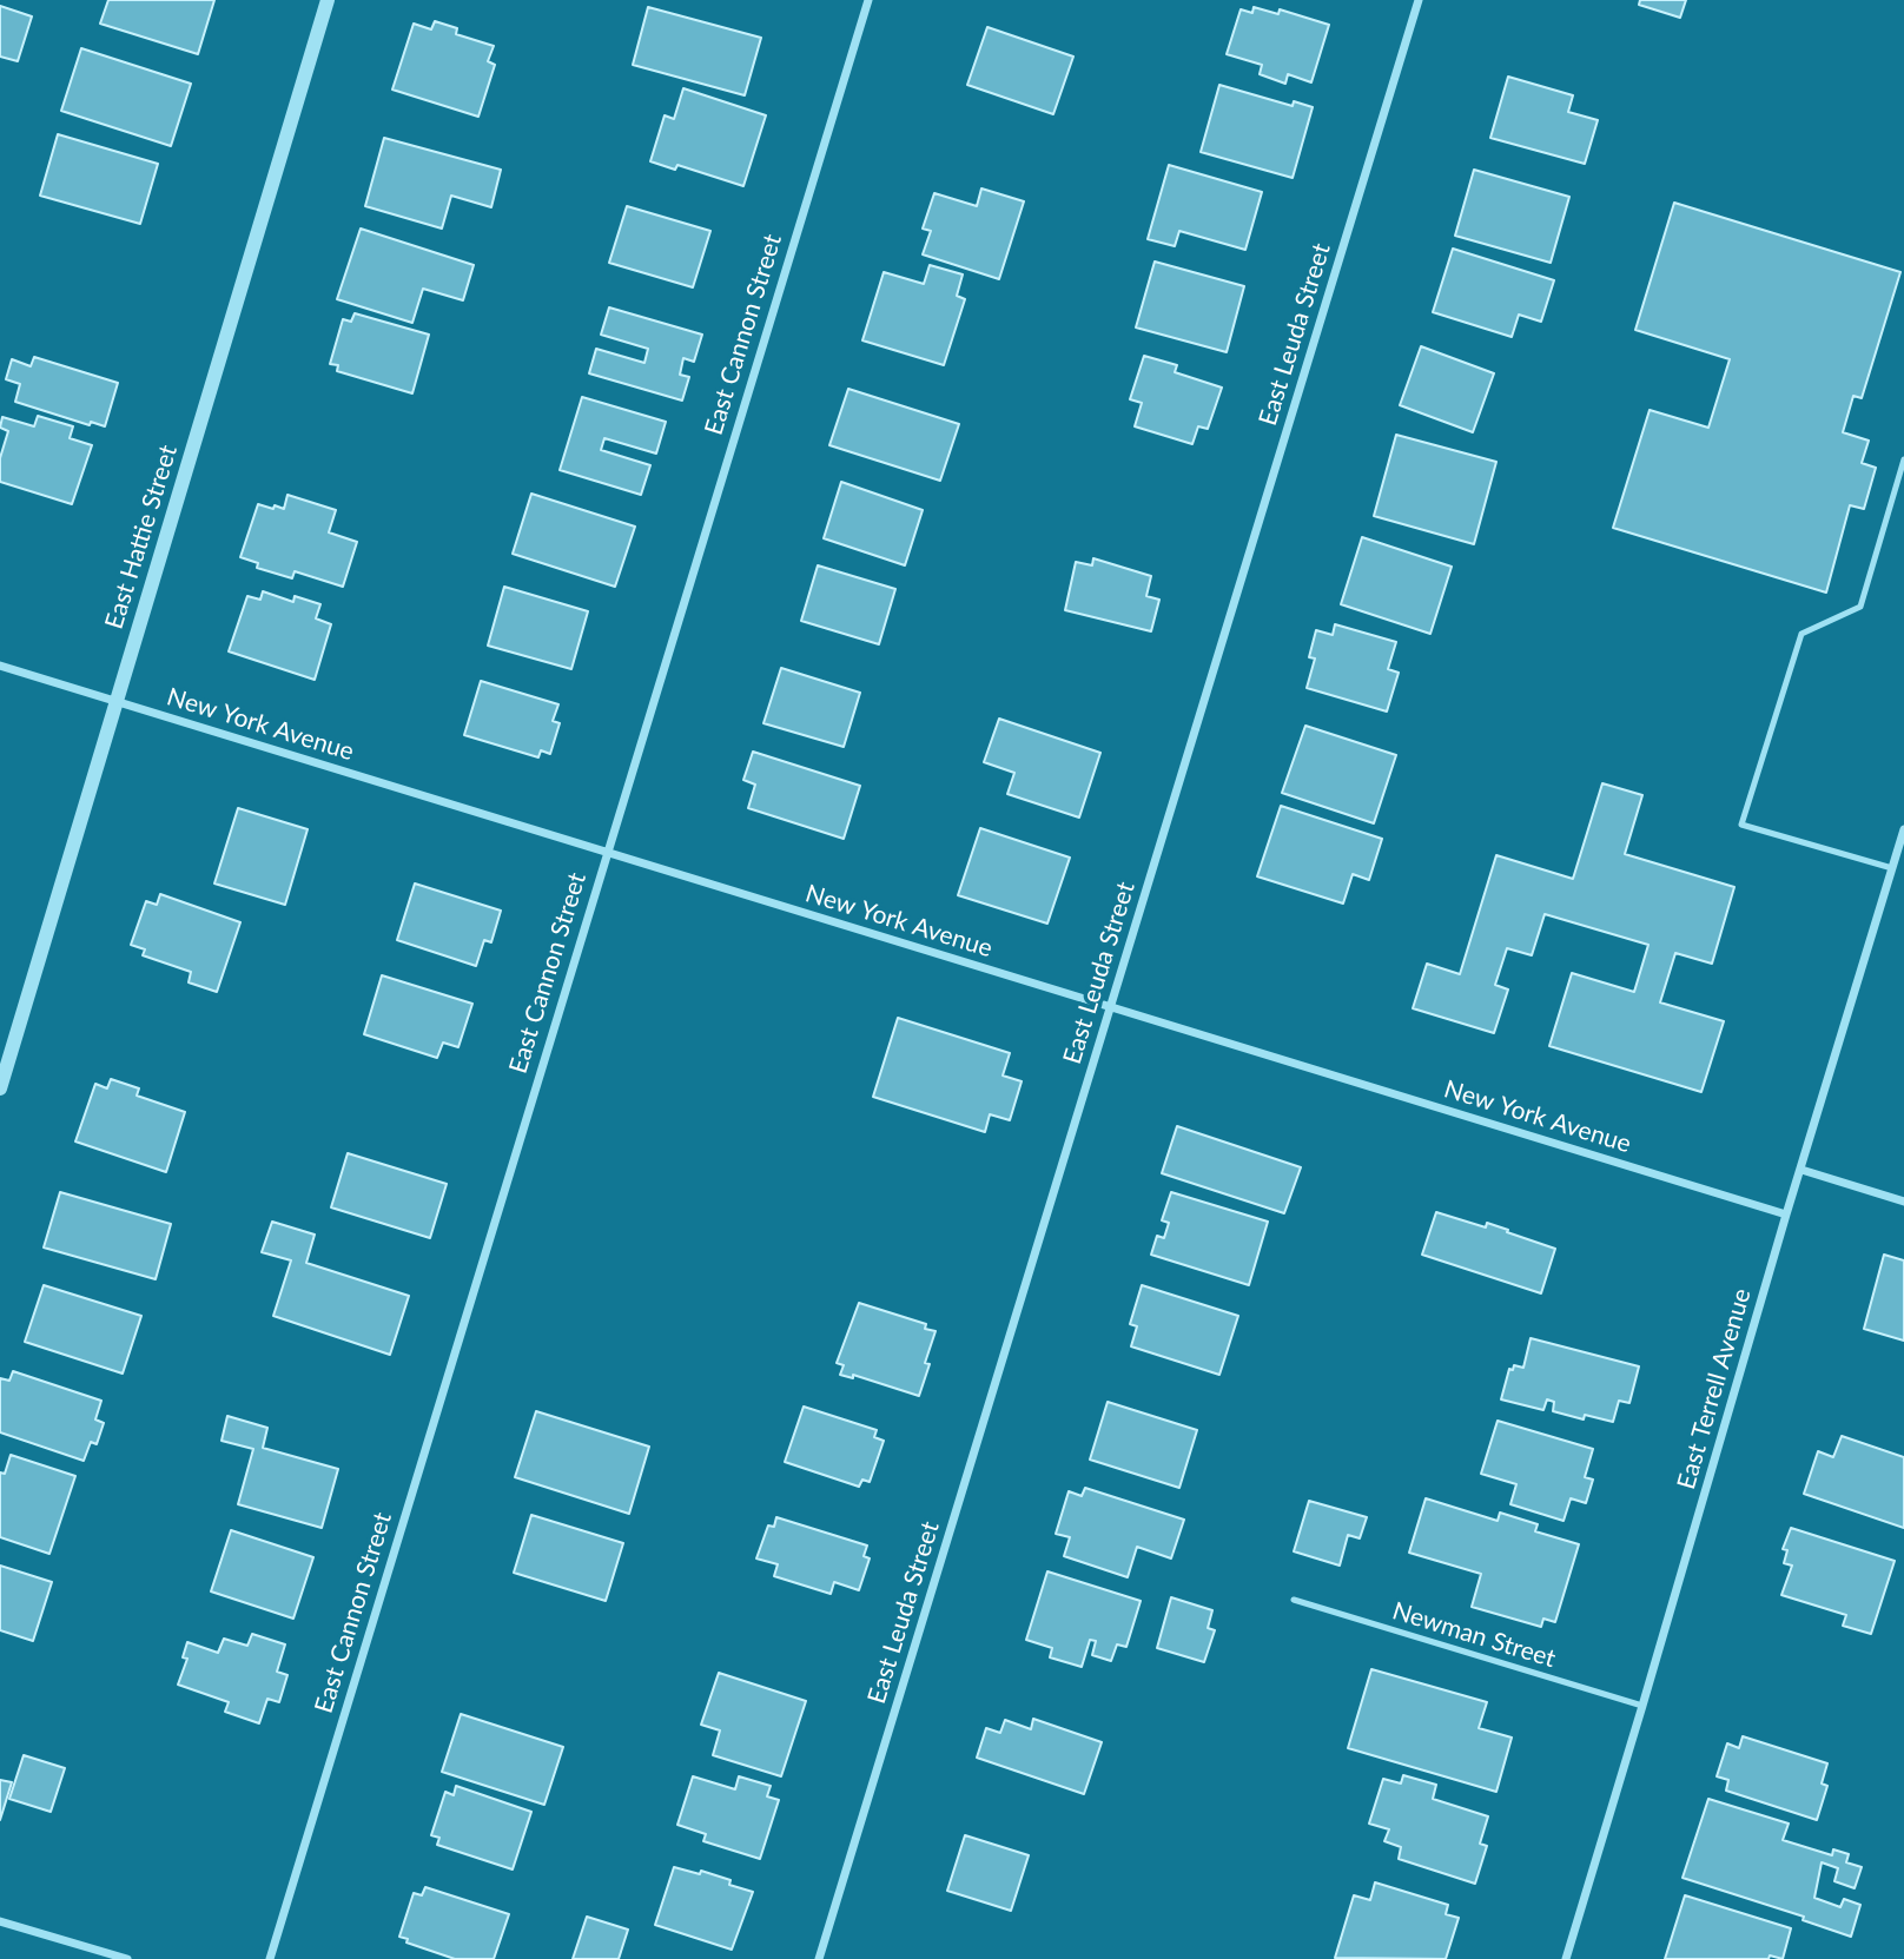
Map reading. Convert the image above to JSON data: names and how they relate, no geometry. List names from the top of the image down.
{
  "streets": {
    "street": [
      "East Cannon Street",
      "East Leuda Street",
      "East Hattie Street",
      "New York Avenue",
      "East Terrell Avenue"
    ],
    "lane": ["Newman Street"]
  },
  "crossings": [
    ["East Cannon Street", "New York Avenue"],
    ["East Leuda Street", "New York Avenue"],
    ["East Hattie Street", "New York Avenue"],
    ["New York Avenue", "East Terrell Avenue"],
    ["East Terrell Avenue", "Newman Street"]
  ]
}
